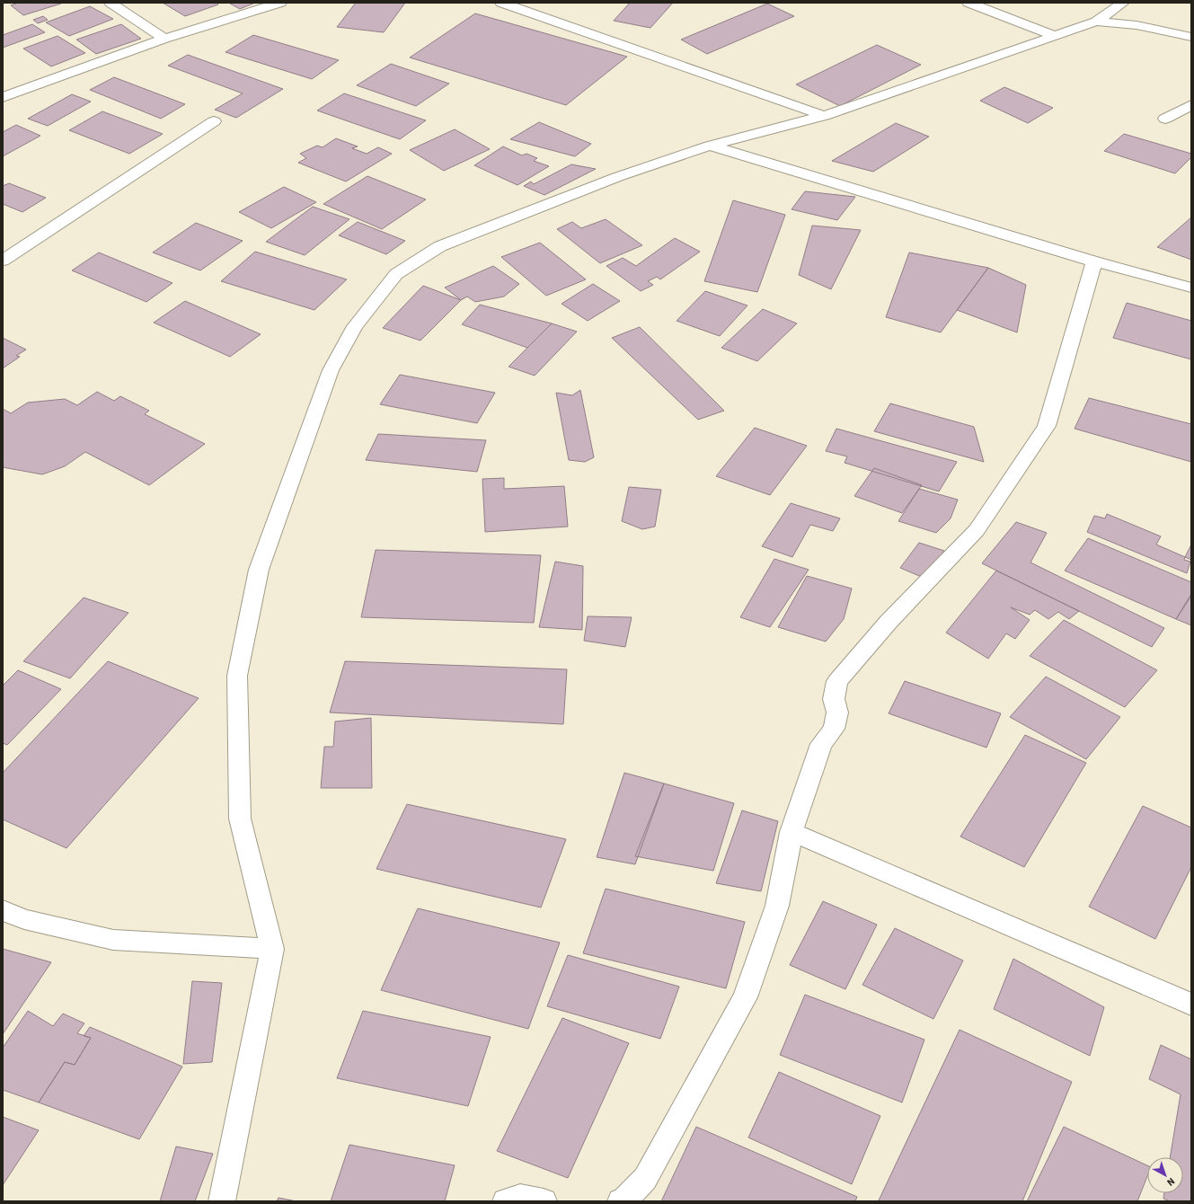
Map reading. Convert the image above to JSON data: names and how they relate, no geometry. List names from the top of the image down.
{
  "north": "bottom right"
}
